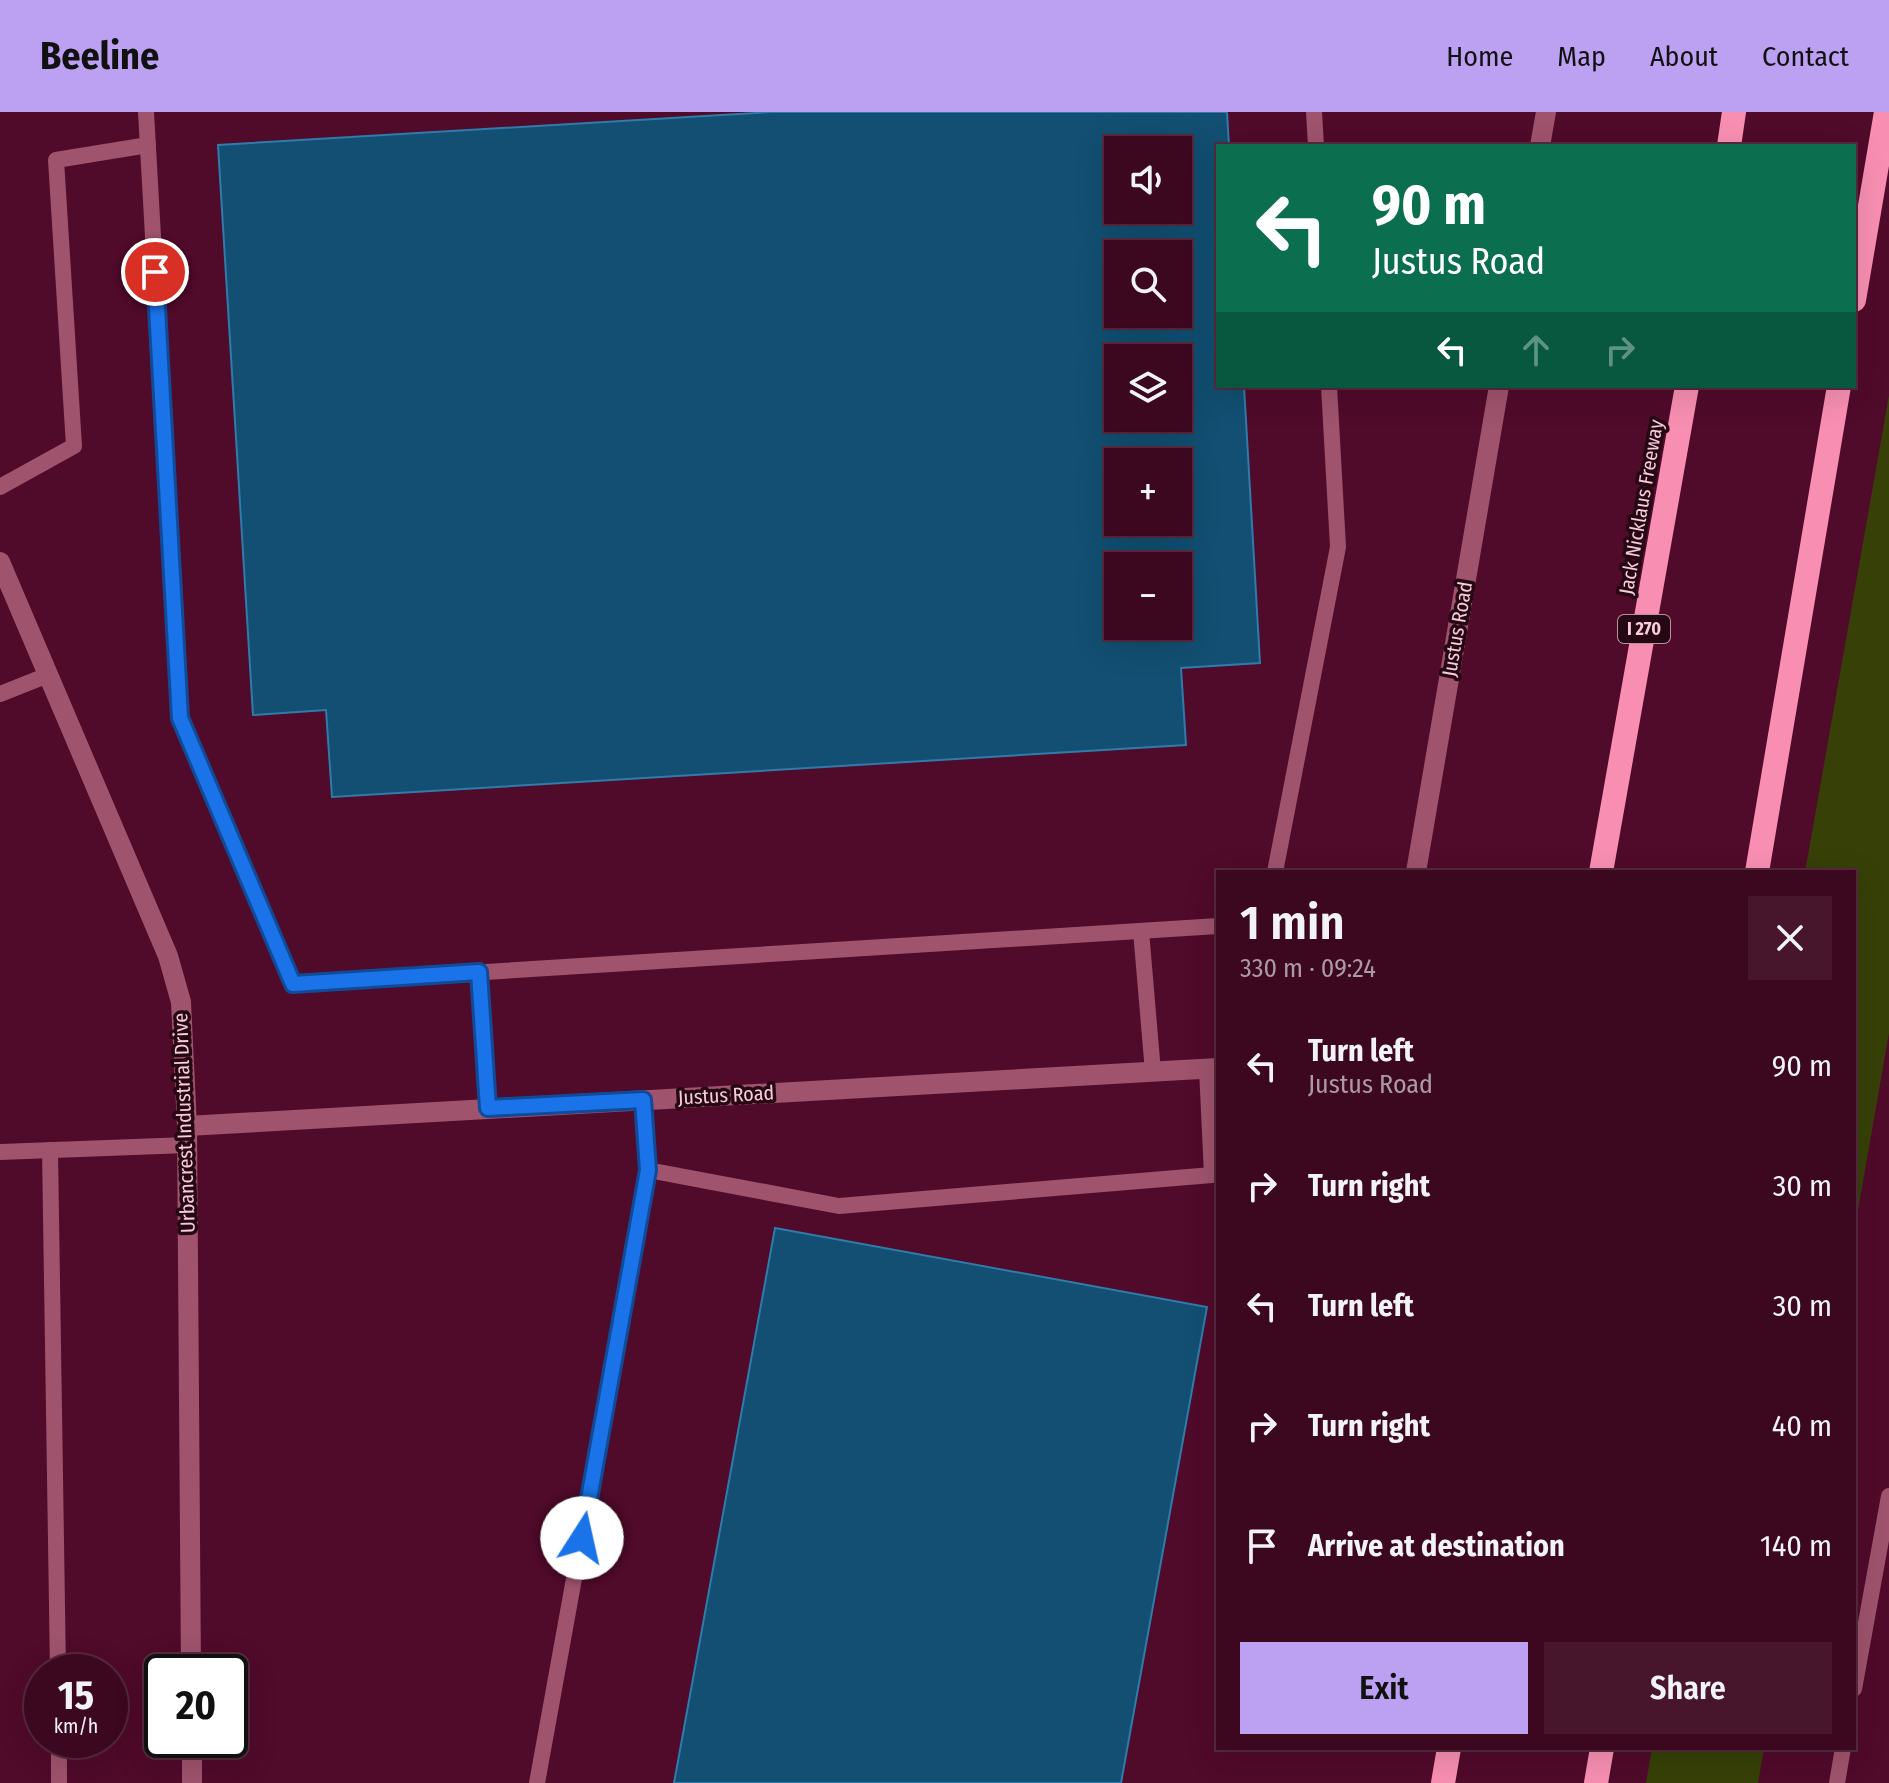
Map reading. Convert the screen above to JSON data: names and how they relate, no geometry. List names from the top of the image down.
{
  "streets": {
    "highway": ["Jack Nicklaus Freeway", "I 270"],
    "street": ["Justus Road", "Urbancrest Industrial Drive"]
  },
  "crossings": [
    ["Justus Road", "Urbancrest Industrial Drive"]
  ],
  "page": {
    "header": "Beeline",
    "nav": [
      "Home",
      "Map",
      "About",
      "Contact"
    ],
    "map_buttons": ["+", "−"],
    "turn": ["90 m", "Justus Road"],
    "heading": ["1 min", "330 m · 09:24"],
    "list": [
      {
        "name": "Turn left",
        "note": "Justus Road",
        "value": "90 m"
      },
      {
        "name": "Turn right",
        "value": "30 m"
      },
      {
        "name": "Turn left",
        "value": "30 m"
      },
      {
        "name": "Turn right",
        "value": "40 m"
      },
      {
        "name": "Arrive at destination",
        "value": "140 m"
      }
    ],
    "buttons": ["Exit", "Share"],
    "speed": "15 km/h",
    "limit": "20"
  }
}
